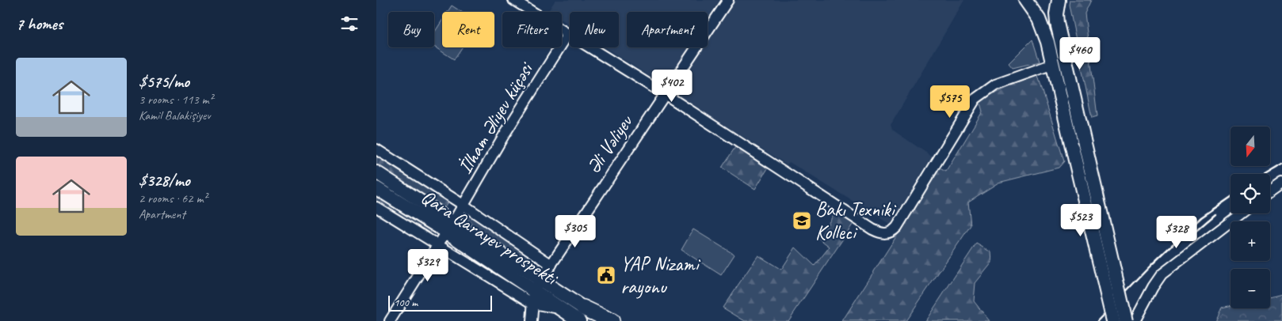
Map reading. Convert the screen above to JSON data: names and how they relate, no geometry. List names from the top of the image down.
{
  "streets": {
    "main road": ["Qara Qarayev prospekti"],
    "street": ["İlham Əliyev küçəsi", "Əli Vəliyev"]
  },
  "crossings": [
    ["İlham Əliyev küçəsi", "Qara Qarayev prospekti"],
    ["Əli Vəliyev", "Qara Qarayev prospekti"]
  ],
  "places": {
    "school or university": ["Bakı Texniki Kolleci"],
    "public building": ["YAP Nizami rayonu"]
  },
  "scale_bar": "100 m",
  "north": "bottom",
  "page": {
    "heading": "7 homes",
    "chip": [
      "Buy",
      "Rent",
      "Filters",
      "New",
      "Apartment"
    ],
    "price": [
      "$460",
      "$402",
      "$575",
      "$523",
      "$305",
      "$328",
      "$329"
    ],
    "list": [
      {
        "name": "$575/mo",
        "note": "3 rooms · 113 m² · Kamil Balakişiyev"
      },
      {
        "name": "$328/mo",
        "note": "2 rooms · 62 m² · Apartment"
      }
    ],
    "map_buttons": ["+", "−"],
    "scale": "100 m"
  }
}
